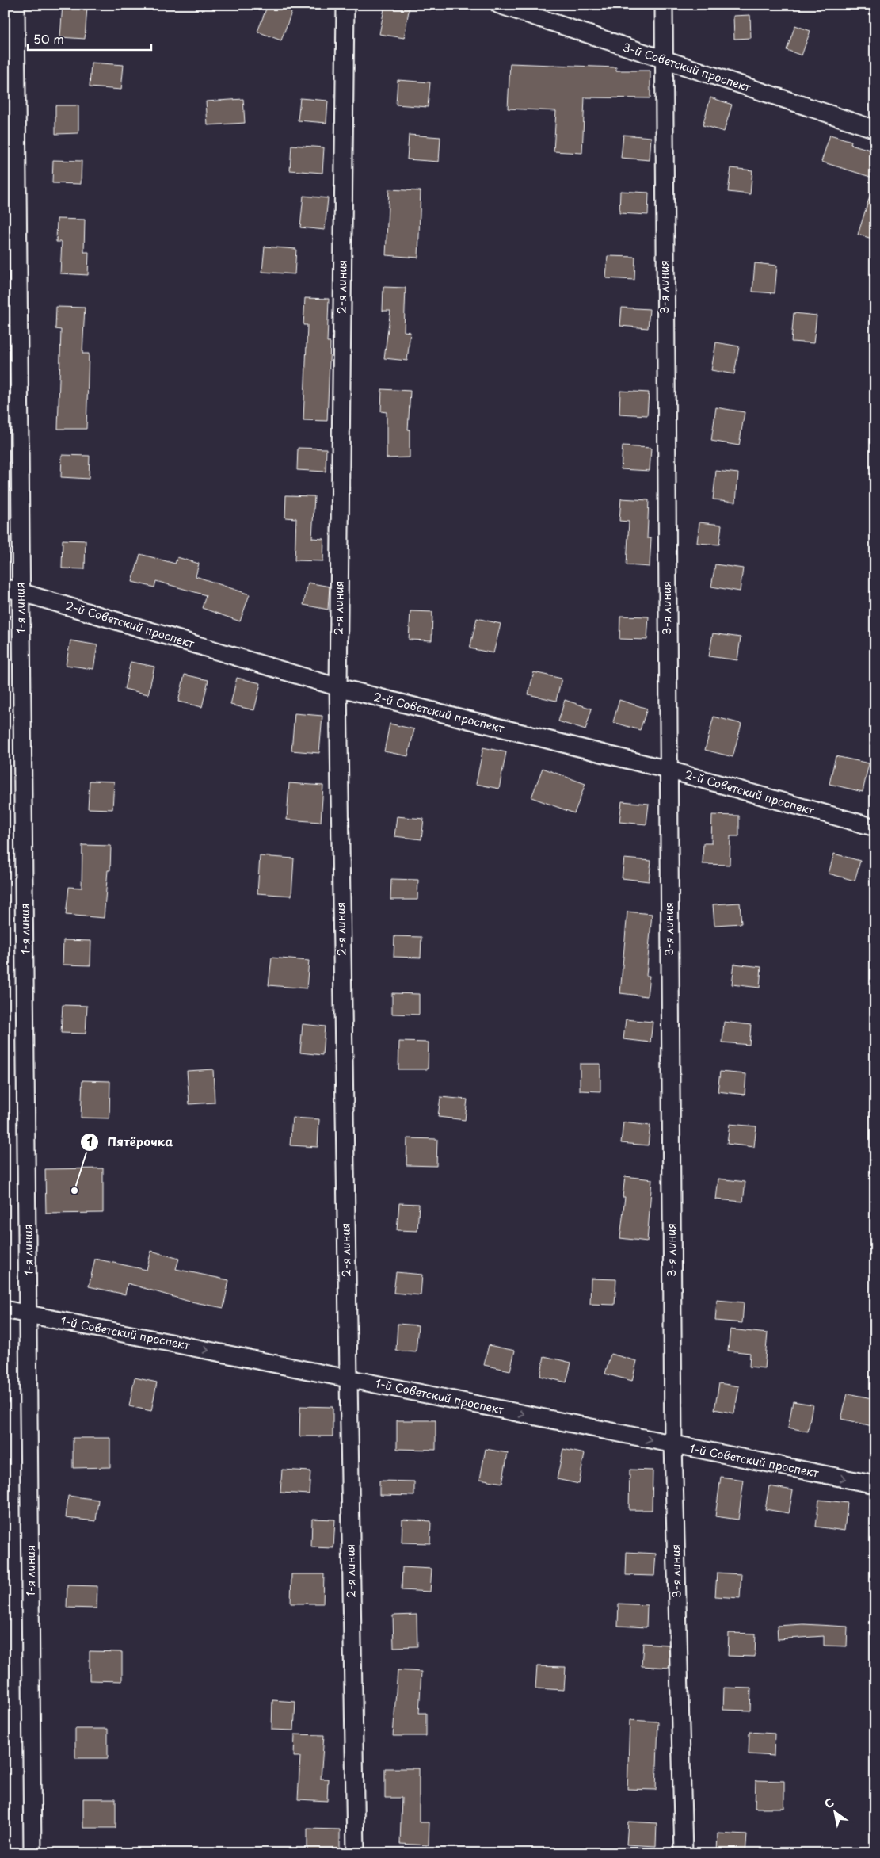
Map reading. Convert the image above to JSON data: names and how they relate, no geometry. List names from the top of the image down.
{
  "streets": {
    "street": [
      "3-й Советский проспект",
      "2-я линия",
      "3-я линия",
      "1-я линия",
      "2-й Советский проспект",
      "1-й Советский проспект"
    ]
  },
  "crossings": [
    ["3-й Советский проспект", "3-я линия"],
    ["2-я линия", "2-й Советский проспект"],
    ["2-я линия", "1-й Советский проспект"],
    ["3-я линия", "2-й Советский проспект"],
    ["3-я линия", "1-й Советский проспект"],
    ["1-я линия", "2-й Советский проспект"],
    ["1-я линия", "1-й Советский проспект"]
  ],
  "one_way": ["1-й Советский проспект"],
  "places": ["Пятёрочка"],
  "scale_bar": "50 m",
  "north": "top left"
}
